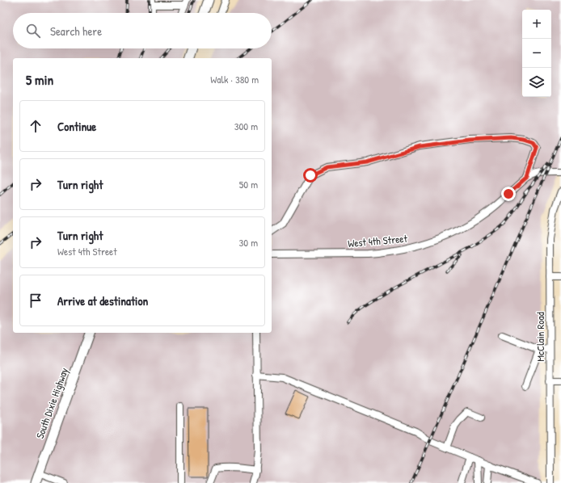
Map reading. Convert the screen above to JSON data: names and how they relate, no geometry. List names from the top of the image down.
{
  "streets": {
    "main road": ["South Dixie Highway"],
    "street": ["West 4th Street", "McClain Road"]
  },
  "page": {
    "map_buttons": ["+", "−"],
    "search": "Search here",
    "heading": ["5 min", "Walk · 380 m"],
    "list": [
      ["Continue", "300 m"],
      ["Turn right", "50 m"],
      ["Turn right", "West 4th Street", "30 m"],
      "Arrive at destination"
    ]
  }
}
